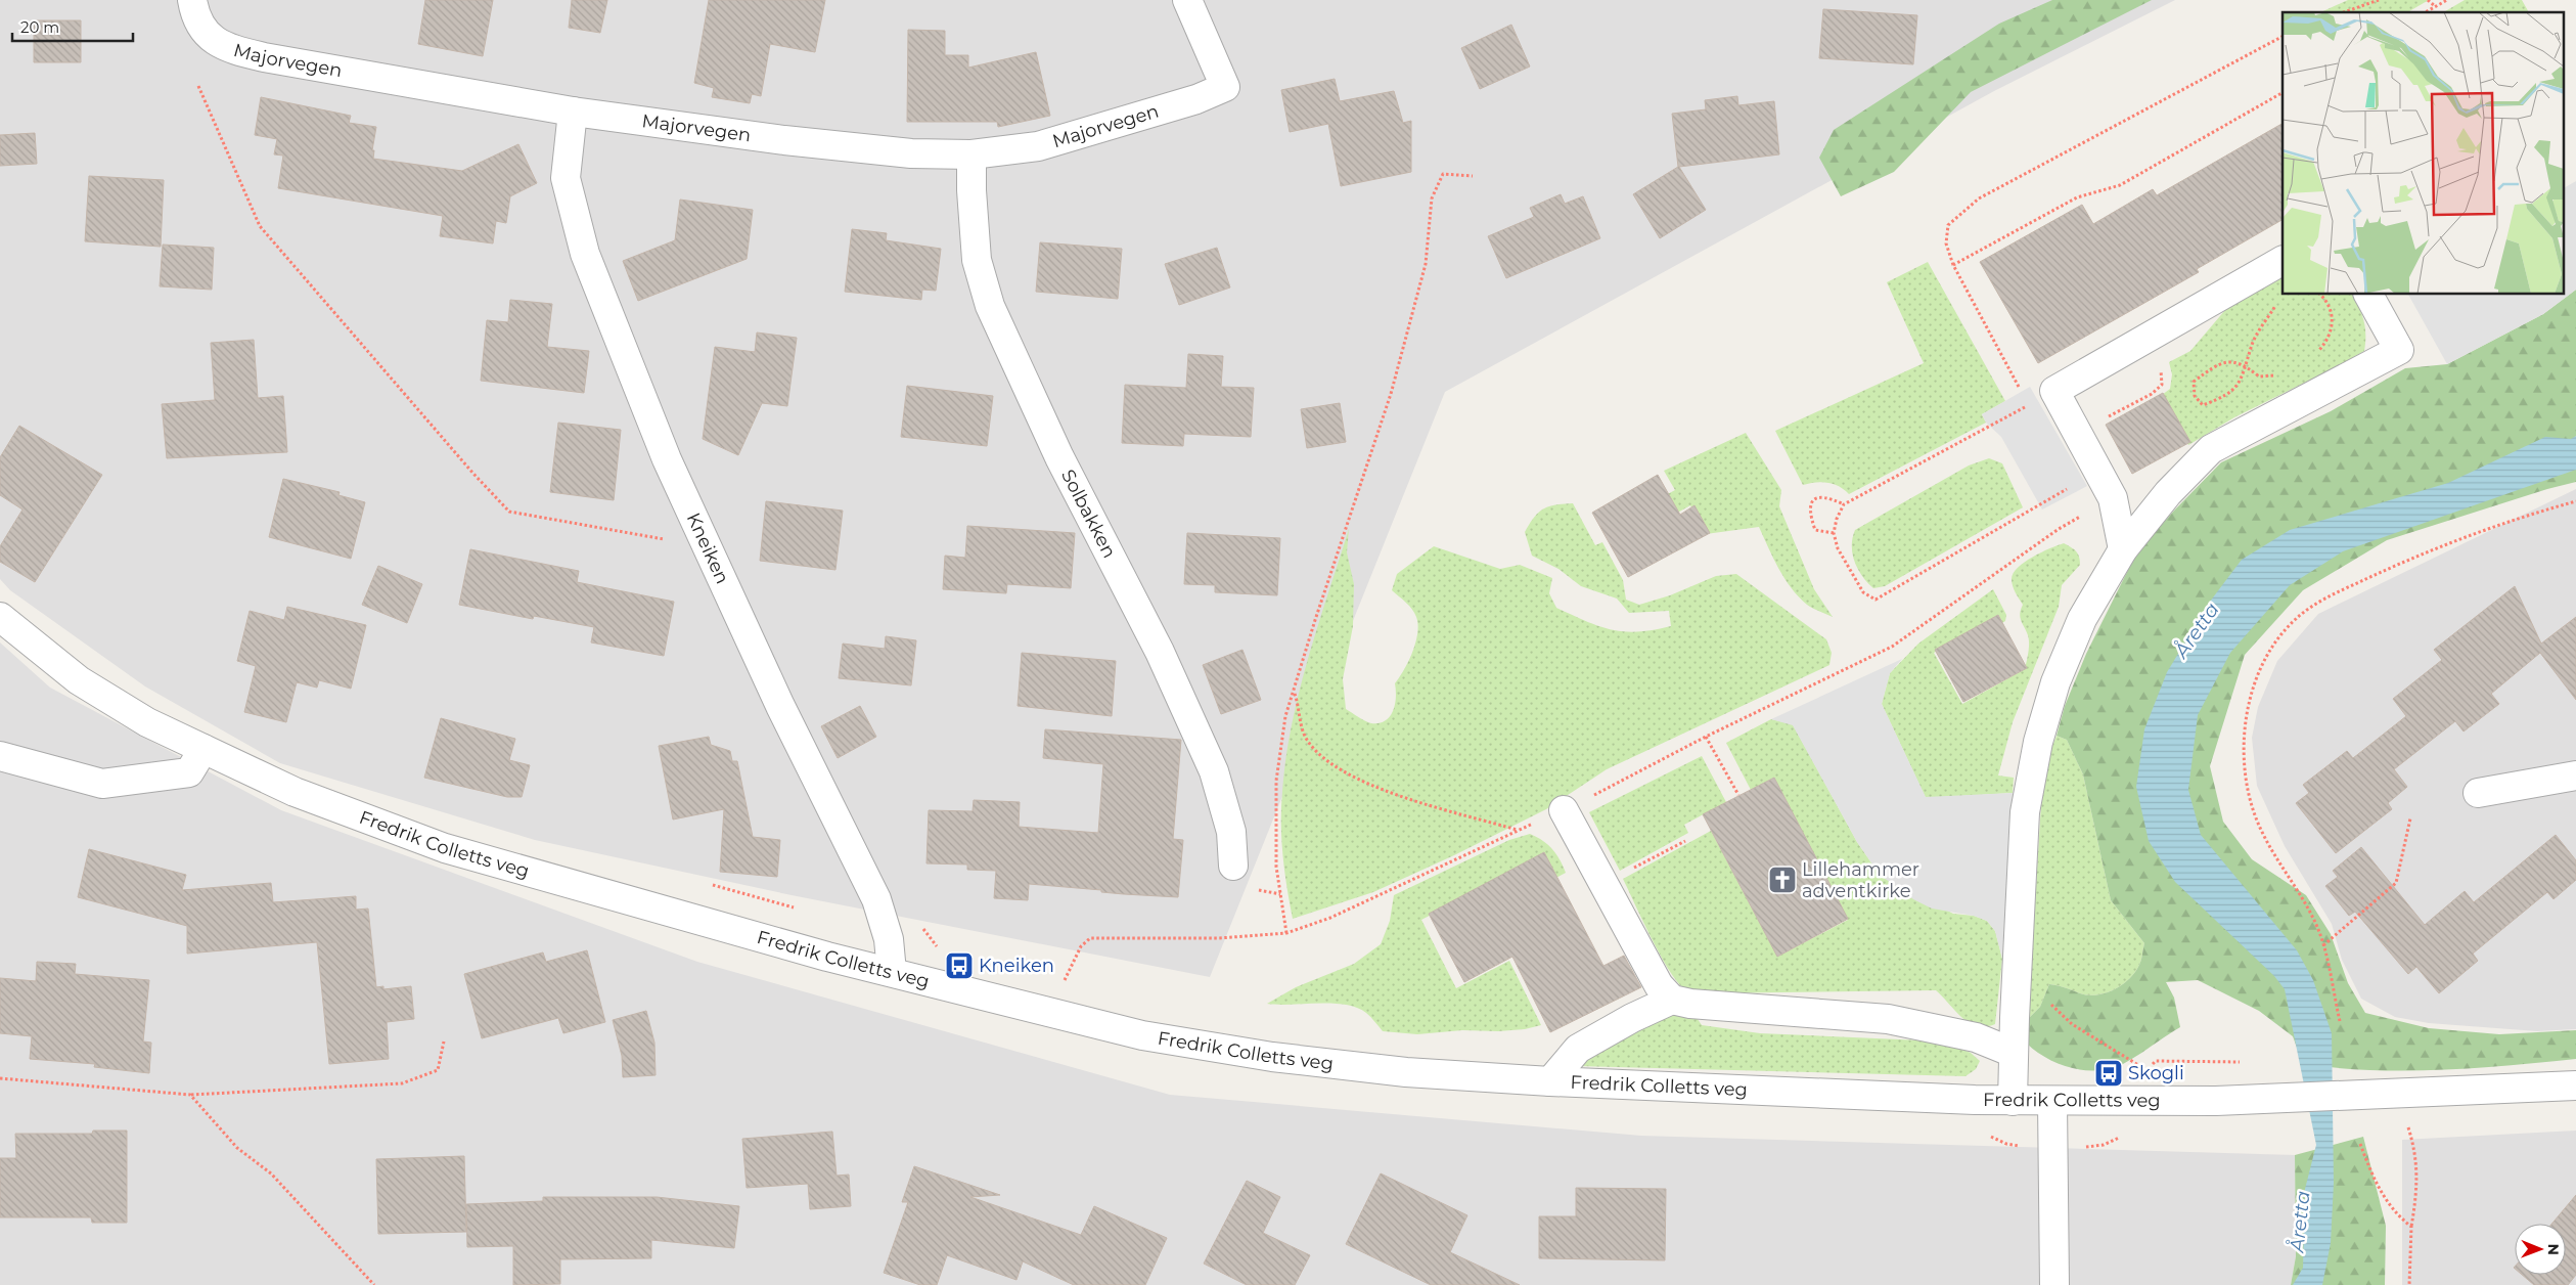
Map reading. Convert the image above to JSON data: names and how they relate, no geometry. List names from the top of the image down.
{
  "streets": {
    "street": [
      "Majorvegen",
      "Solbakken",
      "Kneiken",
      "Fredrik Colletts veg"
    ]
  },
  "crossings": [
    ["Majorvegen", "Solbakken"],
    ["Majorvegen", "Kneiken"],
    ["Kneiken", "Fredrik Colletts veg"]
  ],
  "water": ["Åretta"],
  "places": {
    "church": ["Lillehammer adventkirke"],
    "bus stop": ["Kneiken", "Skogli"]
  },
  "scale_bar": "20 m",
  "north": "right"
}
